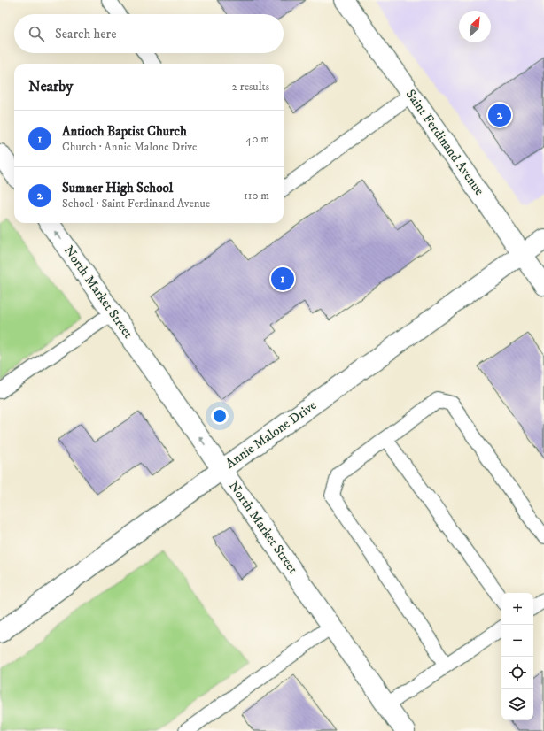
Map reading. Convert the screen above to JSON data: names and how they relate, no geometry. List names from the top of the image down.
{
  "streets": {
    "street": ["Saint Ferdinand Avenue", "North Market Street", "Annie Malone Drive"]
  },
  "crossings": [
    ["Saint Ferdinand Avenue", "Annie Malone Drive"],
    ["North Market Street", "Annie Malone Drive"]
  ],
  "one_way": ["North Market Street"],
  "north": "top right",
  "page": {
    "search": "Search here",
    "heading": ["Nearby", "2 results"],
    "pins": ["2", "1"],
    "list": [
      {
        "mark": "1",
        "name": "Antioch Baptist Church",
        "note": "Church · Annie Malone Drive",
        "value": "40 m"
      },
      {
        "mark": "2",
        "name": "Sumner High School",
        "note": "School · Saint Ferdinand Avenue",
        "value": "110 m"
      }
    ],
    "map_buttons": ["+", "−"]
  }
}
